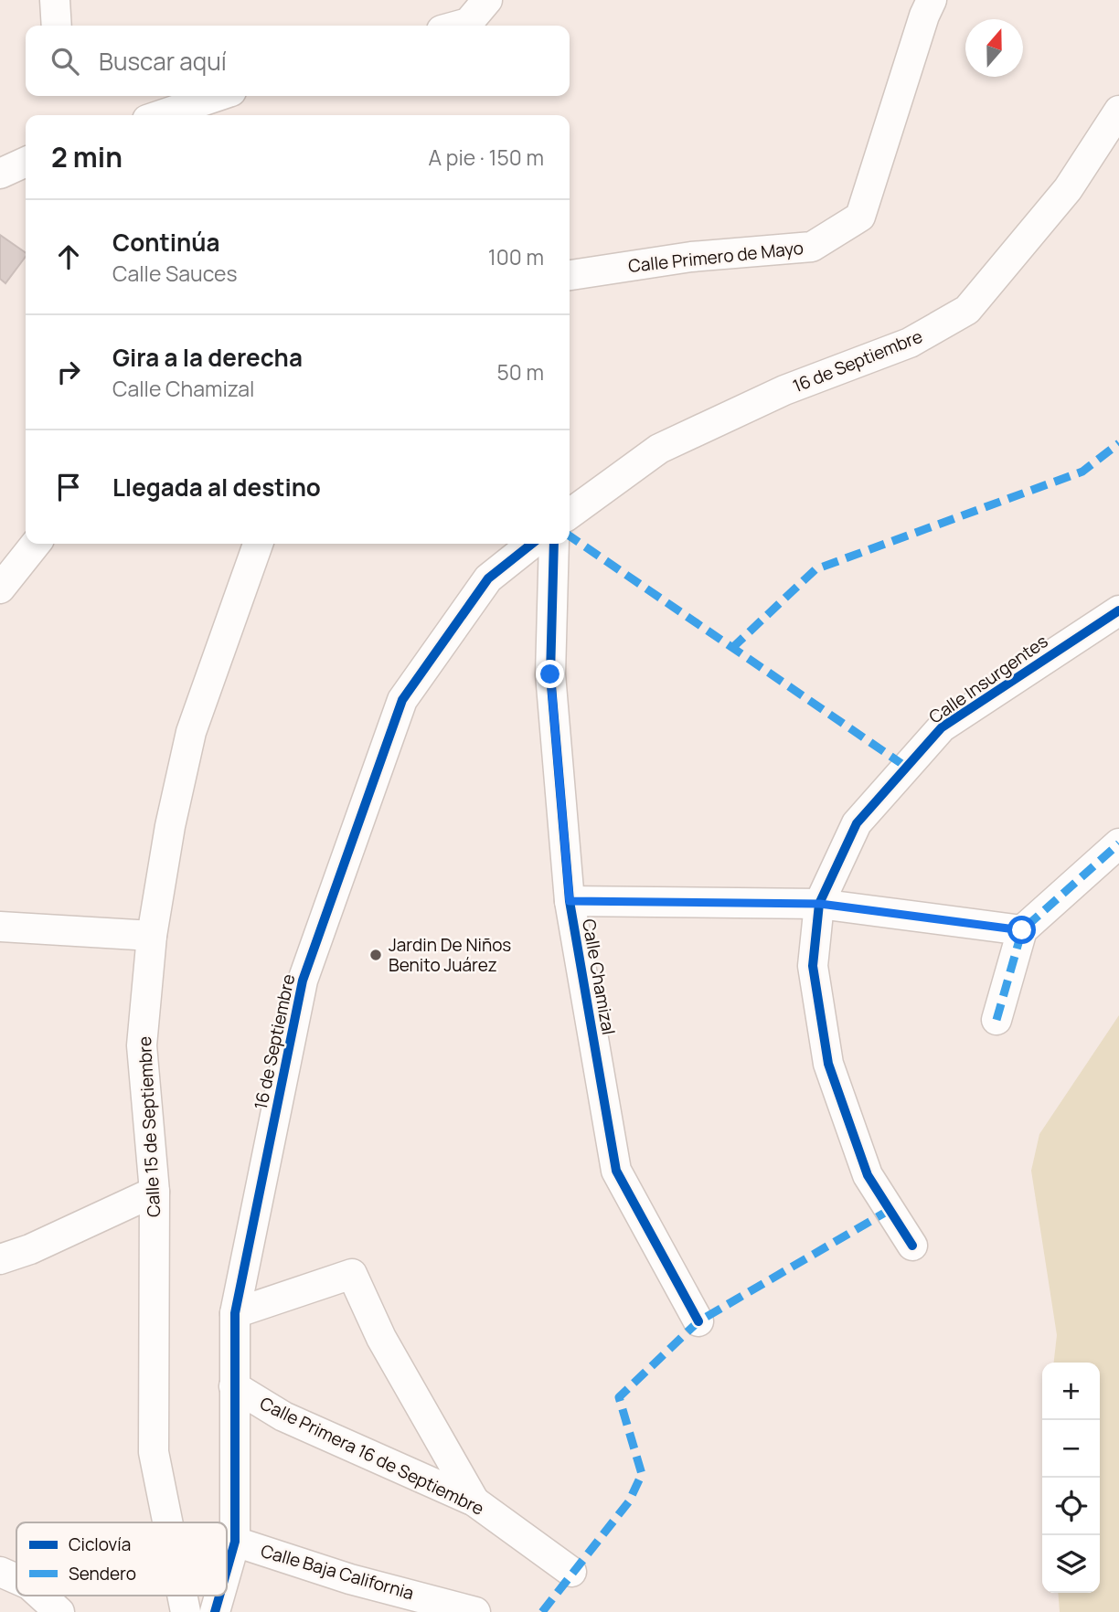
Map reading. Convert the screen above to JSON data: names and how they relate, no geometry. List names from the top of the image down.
{
  "streets": {
    "street": [
      "Calle Primero de Mayo",
      "16 de Septiembre",
      "Calle Insurgentes",
      "Calle Chamizal",
      "Calle 15 de Septiembre",
      "Calle Primera 16 de Septiembre",
      "Calle Baja California"
    ]
  },
  "crossings": [
    ["16 de Septiembre", "Calle Primera 16 de Septiembre"],
    ["16 de Septiembre", "Calle Baja California"]
  ],
  "places": ["Jardin De Niños Benito Juárez"],
  "legend": ["Ciclovía", "Sendero"],
  "north": "top",
  "page": {
    "search": "Buscar aquí",
    "heading": ["2 min", "A pie · 150 m"],
    "list": [
      ["Continúa", "Calle Sauces", "100 m"],
      ["Gira a la derecha", "Calle Chamizal", "50 m"],
      "Llegada al destino"
    ],
    "map_buttons": ["+", "−"]
  }
}
